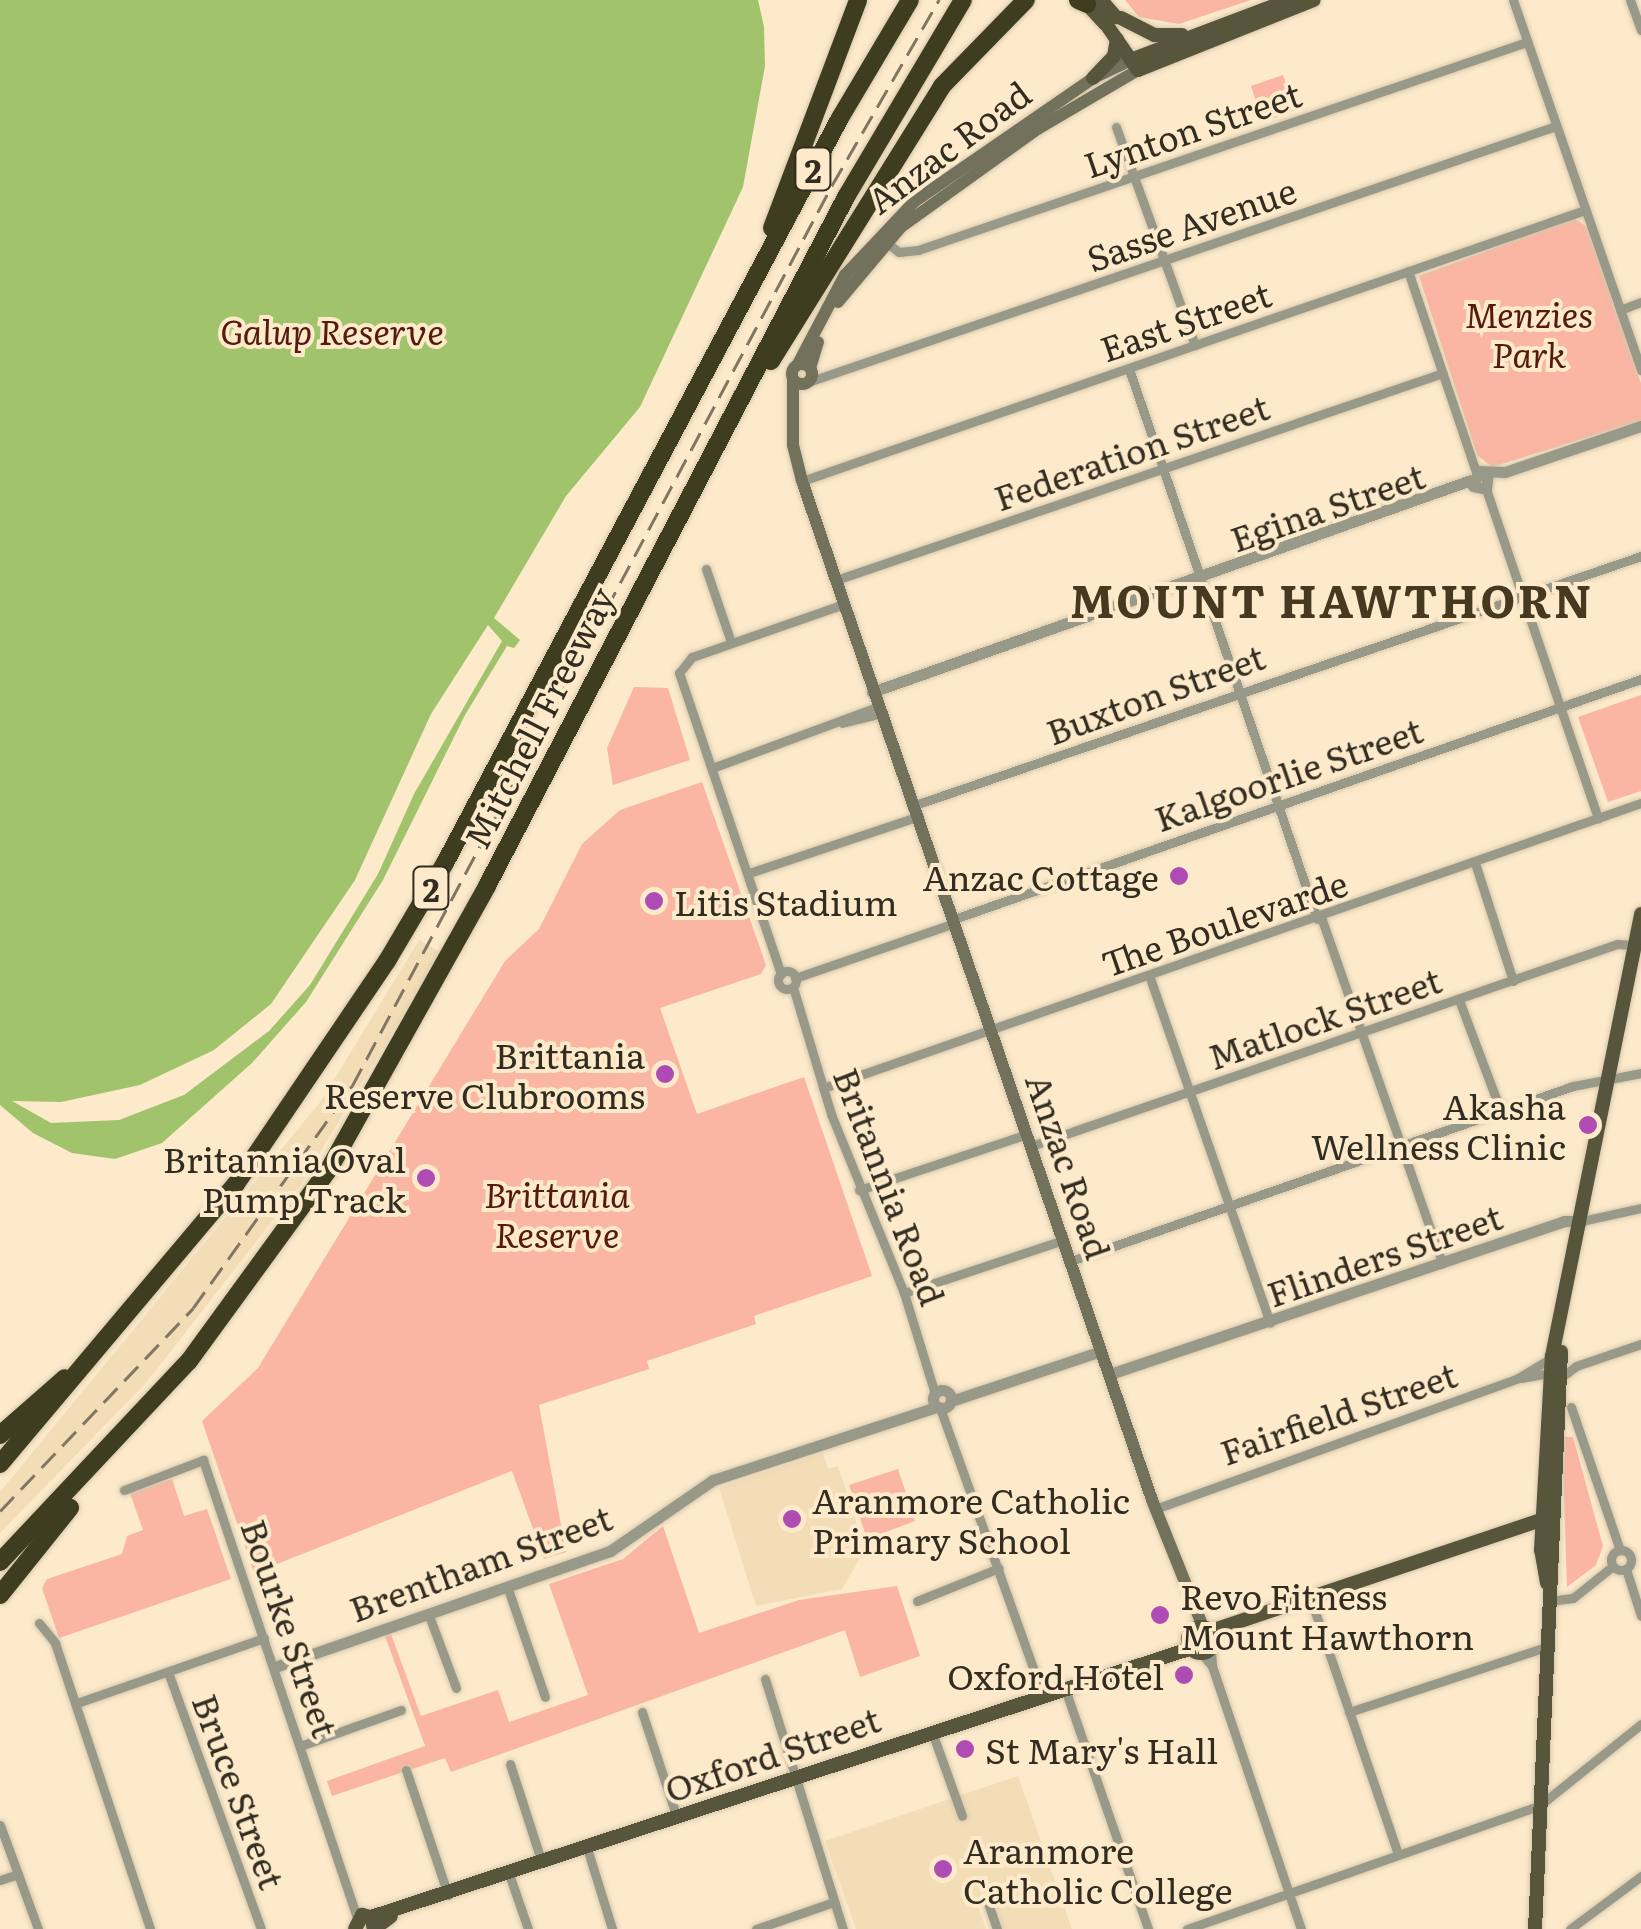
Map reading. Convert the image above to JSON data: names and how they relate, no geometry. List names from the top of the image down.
{
  "streets": {
    "highway": ["2", "Mitchell Freeway"],
    "main road": ["Anzac Road", "Oxford Street"],
    "street": [
      "Lynton Street",
      "Sasse Avenue",
      "East Street",
      "Federation Street",
      "Egina Street",
      "Buxton Street",
      "Kalgoorlie Street",
      "The Boulevarde",
      "Matlock Street",
      "Britannia Road",
      "Flinders Street",
      "Fairfield Street",
      "Brentham Street",
      "Bourke Street",
      "Bruce Street"
    ]
  },
  "crossings": [
    ["Lynton Street", "Anzac Road"],
    ["Anzac Road", "Sasse Avenue"],
    ["Anzac Road", "East Street"],
    ["Anzac Road", "Federation Street"],
    ["Anzac Road", "Egina Street"],
    ["Anzac Road", "Buxton Street"],
    ["Anzac Road", "Kalgoorlie Street"],
    ["Anzac Road", "The Boulevarde"],
    ["Anzac Road", "Matlock Street"],
    ["Anzac Road", "Flinders Street"],
    ["Anzac Road", "Fairfield Street"],
    ["Anzac Road", "Brentham Street"],
    ["Anzac Road", "Oxford Street"],
    ["Buxton Street", "Britannia Road"],
    ["Kalgoorlie Street", "Britannia Road"],
    ["The Boulevarde", "Britannia Road"],
    ["Matlock Street", "Britannia Road"],
    ["Britannia Road", "Brentham Street"],
    ["Britannia Road", "Oxford Street"],
    ["Brentham Street", "Bourke Street"],
    ["Bourke Street", "Oxford Street"]
  ],
  "districts": ["MOUNT HAWTHORN"],
  "parks": ["Menzies Park", "Galup Reserve", "Brittania Reserve"],
  "places": [
    "Anzac Cottage",
    "Litis Stadium",
    "Brittania Reserve Clubrooms",
    "Akasha Wellness Clinic",
    "Britannia Oval Pump Track",
    "Aranmore Catholic Primary School",
    "Revo Fitness Mount Hawthorn",
    "Oxford Hotel",
    "St Mary's Hall",
    "Aranmore Catholic College"
  ]
}
